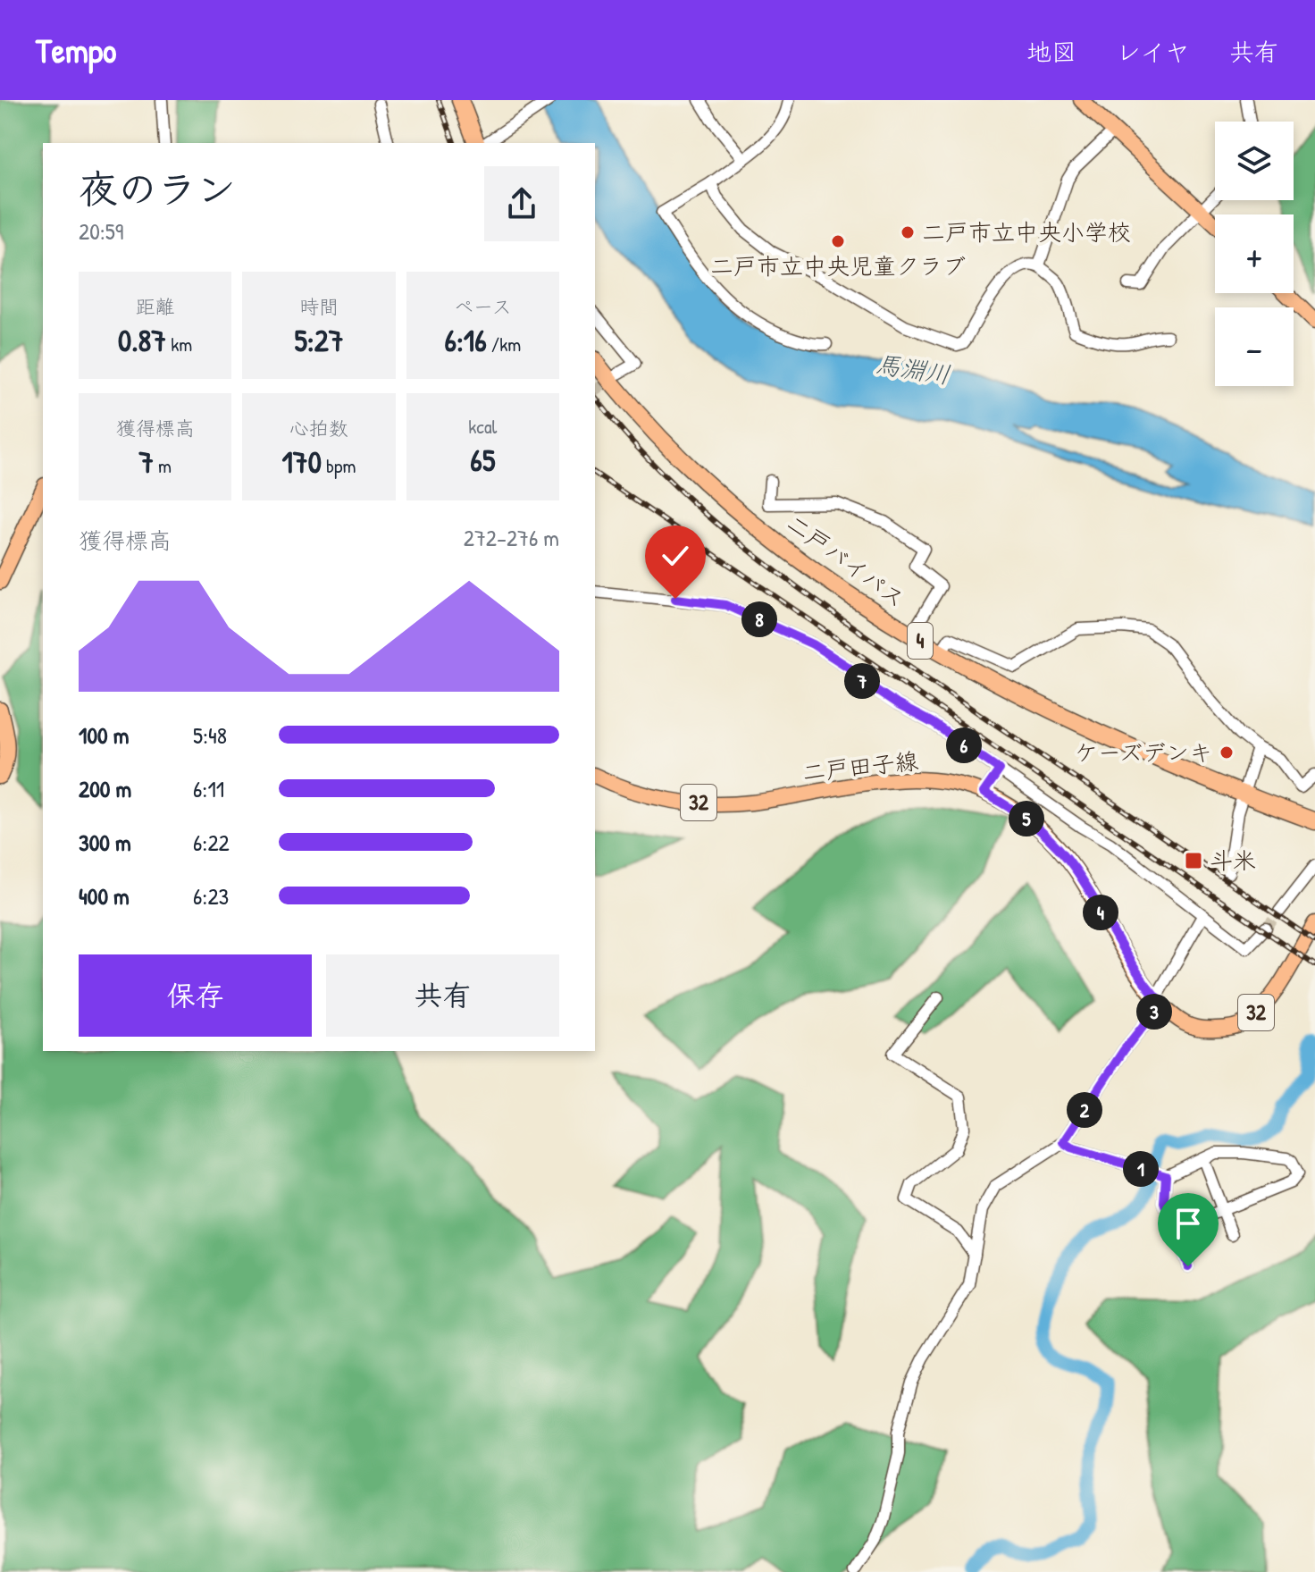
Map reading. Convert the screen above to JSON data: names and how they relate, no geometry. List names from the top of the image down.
{
  "streets": {
    "highway": ["二戸バイパス", "4"],
    "main road": ["二戸田子線", "32"]
  },
  "water": ["馬淵川"],
  "places": {
    "other": ["二戸市立中央小学校", "二戸市立中央児童クラブ", "ケーズデンキ"],
    "transit": ["斗米"]
  },
  "page": {
    "header": "Tempo",
    "nav": ["地図", "レイヤ", "共有"],
    "map_buttons": ["+", "−"],
    "heading": ["夜のラン", "20:59"],
    "stats": [
      ["距離", "0.87 km"],
      ["時間", "5:27"],
      ["ペース", "6:16 /km"],
      ["獲得標高", "7 m"],
      ["心拍数", "170 bpm"],
      ["kcal", "65"]
    ],
    "chart": ["獲得標高", "272–276 m"],
    "pins": [
      "8",
      "7",
      "6",
      "5",
      "4",
      "3",
      "2",
      "1"
    ],
    "list": [
      {
        "name": "100 m",
        "note": "5:48"
      },
      {
        "name": "200 m",
        "note": "6:11"
      },
      {
        "name": "300 m",
        "note": "6:22"
      },
      {
        "name": "400 m",
        "note": "6:23"
      }
    ],
    "buttons": ["保存", "共有"]
  }
}
